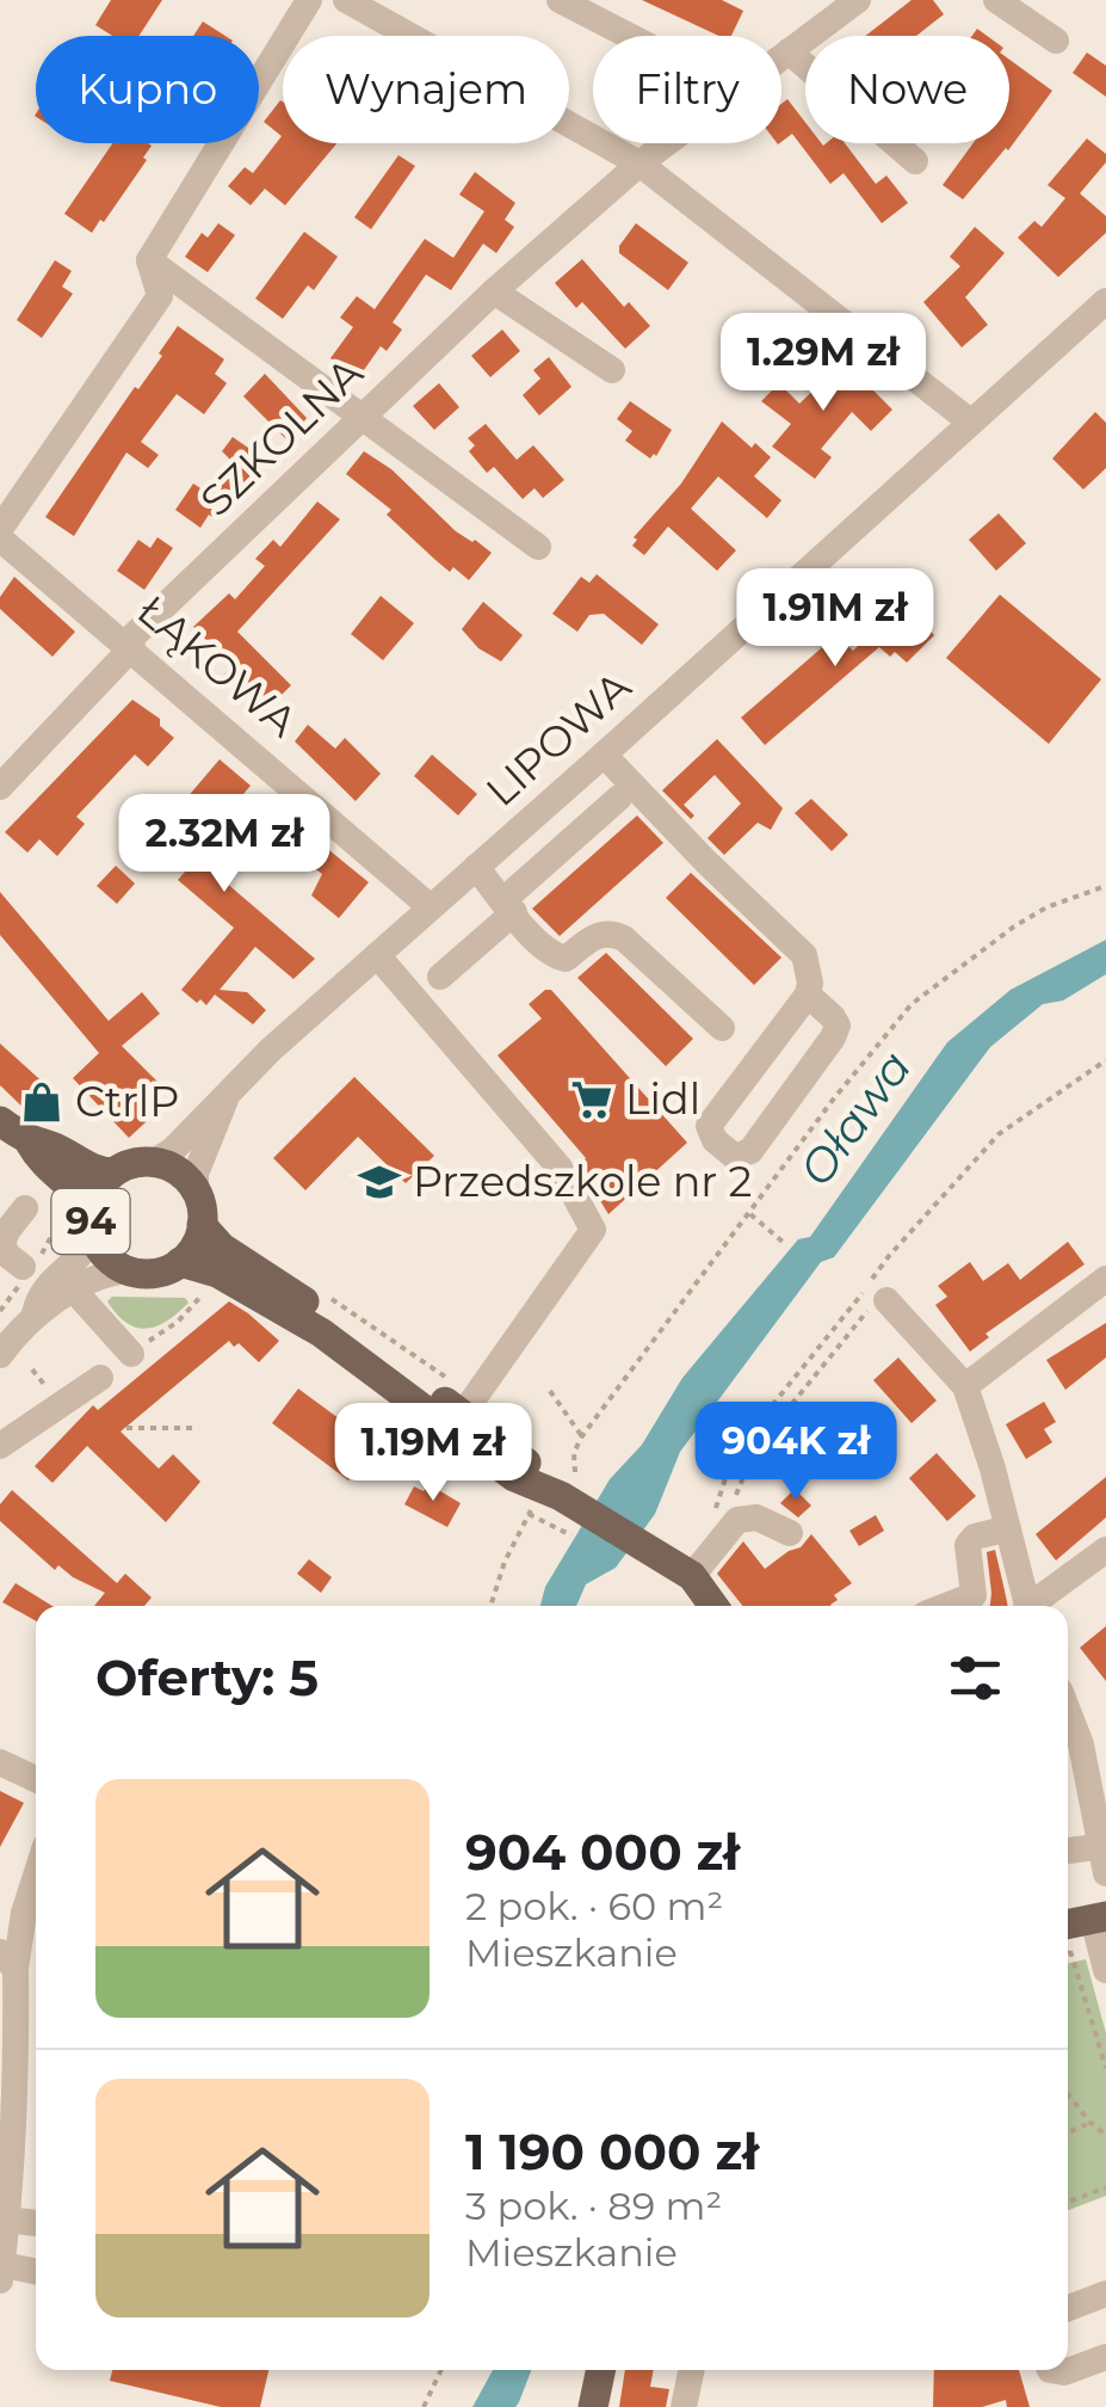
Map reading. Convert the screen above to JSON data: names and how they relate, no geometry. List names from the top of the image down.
{
  "streets": {
    "main road": ["94"],
    "street": ["SZKOLNA", "ŁĄKOWA", "LIPOWA"]
  },
  "crossings": [
    ["SZKOLNA", "ŁĄKOWA"],
    ["ŁĄKOWA", "LIPOWA"],
    ["LIPOWA", "94"]
  ],
  "water": ["Oława"],
  "places": {
    "supermarket": ["Lidl"],
    "shop": ["CtrlP"],
    "school or university": ["Przedszkole nr 2"]
  },
  "page": {
    "chip": [
      "Kupno",
      "Wynajem",
      "Filtry",
      "Nowe"
    ],
    "price": [
      "1.29M zł",
      "1.91M zł",
      "2.32M zł",
      "904K zł",
      "1.19M zł"
    ],
    "heading": "Oferty: 5",
    "list": [
      {
        "name": "904 000 zł",
        "note": "2 pok. · 60 m² · Mieszkanie"
      },
      {
        "name": "1 190 000 zł",
        "note": "3 pok. · 89 m² · Mieszkanie"
      }
    ]
  }
}
